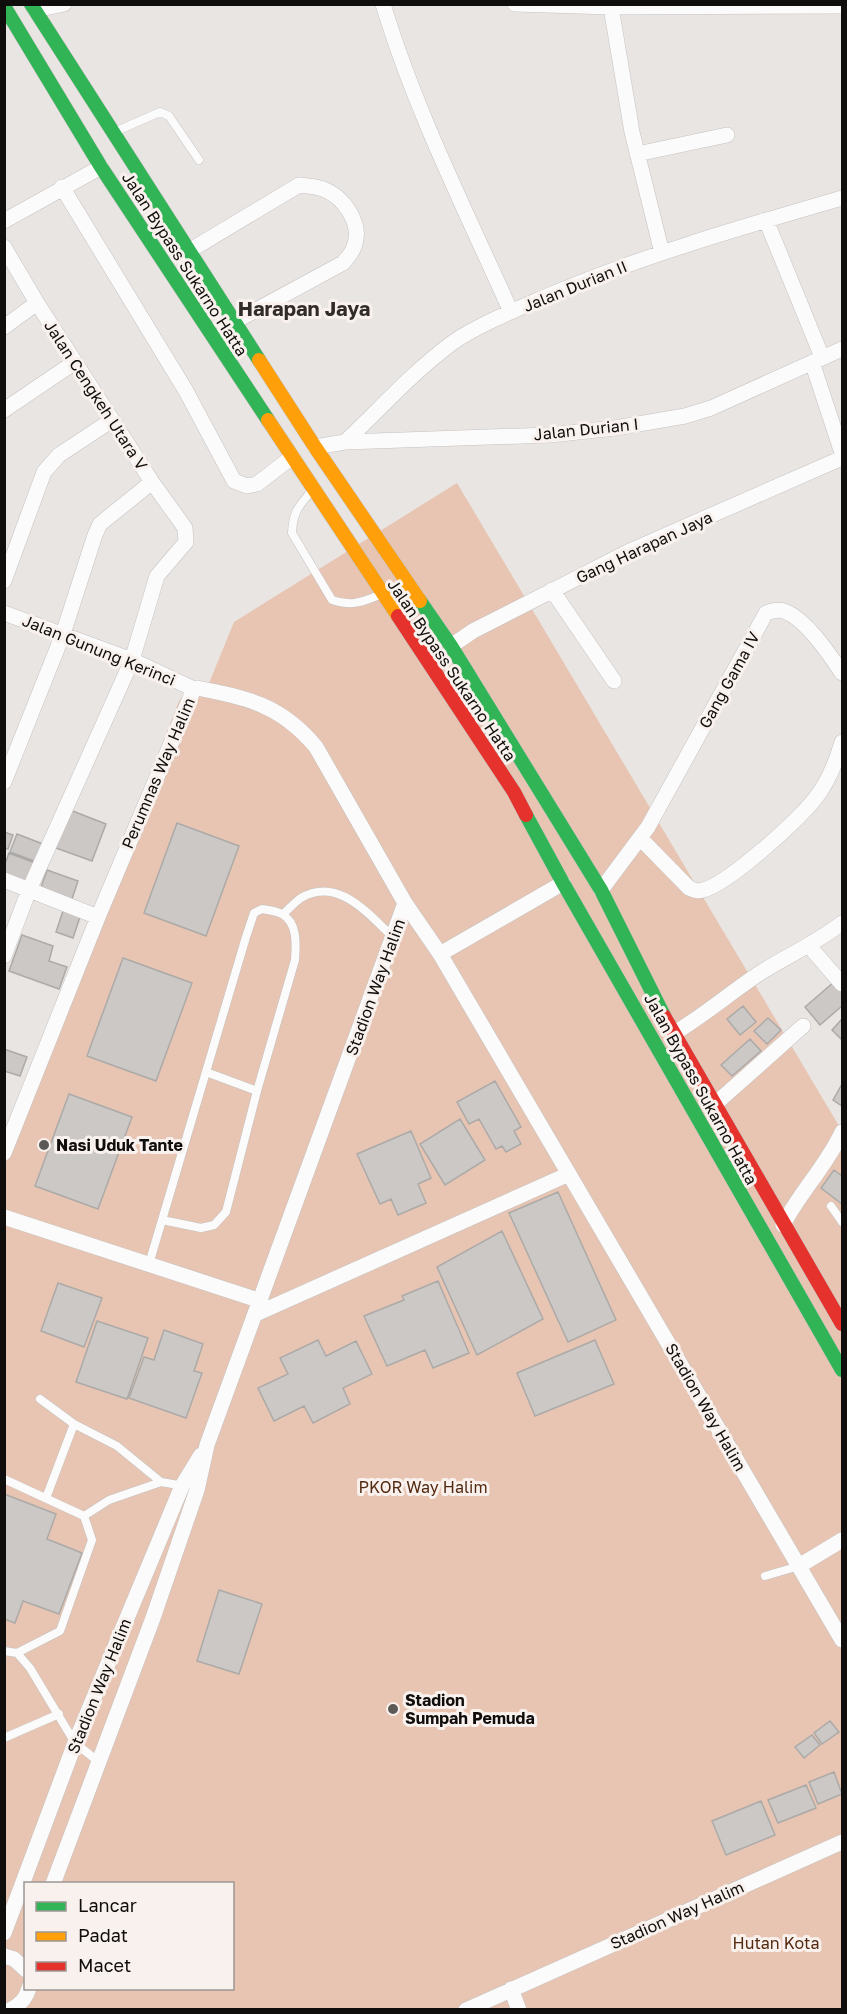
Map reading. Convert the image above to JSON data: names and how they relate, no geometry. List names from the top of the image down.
{
  "streets": {
    "highway": ["Jalan Bypass Sukarno Hatta"],
    "street": [
      "Jalan Durian II",
      "Jalan Cengkeh Utara V",
      "Jalan Durian I",
      "Gang Harapan Jaya",
      "Jalan Gunung Kerinci",
      "Gang Gama IV",
      "Perumnas Way Halim",
      "Stadion Way Halim"
    ]
  },
  "crossings": [
    ["Jalan Bypass Sukarno Hatta", "Jalan Durian I"],
    ["Jalan Bypass Sukarno Hatta", "Gang Harapan Jaya"],
    ["Jalan Bypass Sukarno Hatta", "Gang Gama IV"],
    ["Jalan Durian II", "Jalan Durian I"],
    ["Jalan Cengkeh Utara V", "Jalan Gunung Kerinci"],
    ["Jalan Gunung Kerinci", "Perumnas Way Halim"],
    ["Perumnas Way Halim", "Stadion Way Halim"]
  ],
  "districts": ["Harapan Jaya"],
  "parks": ["PKOR Way Halim", "Hutan Kota"],
  "places": ["Nasi Uduk Tante", "Stadion Sumpah Pemuda"],
  "legend": ["Lancar", "Padat", "Macet"]
}
